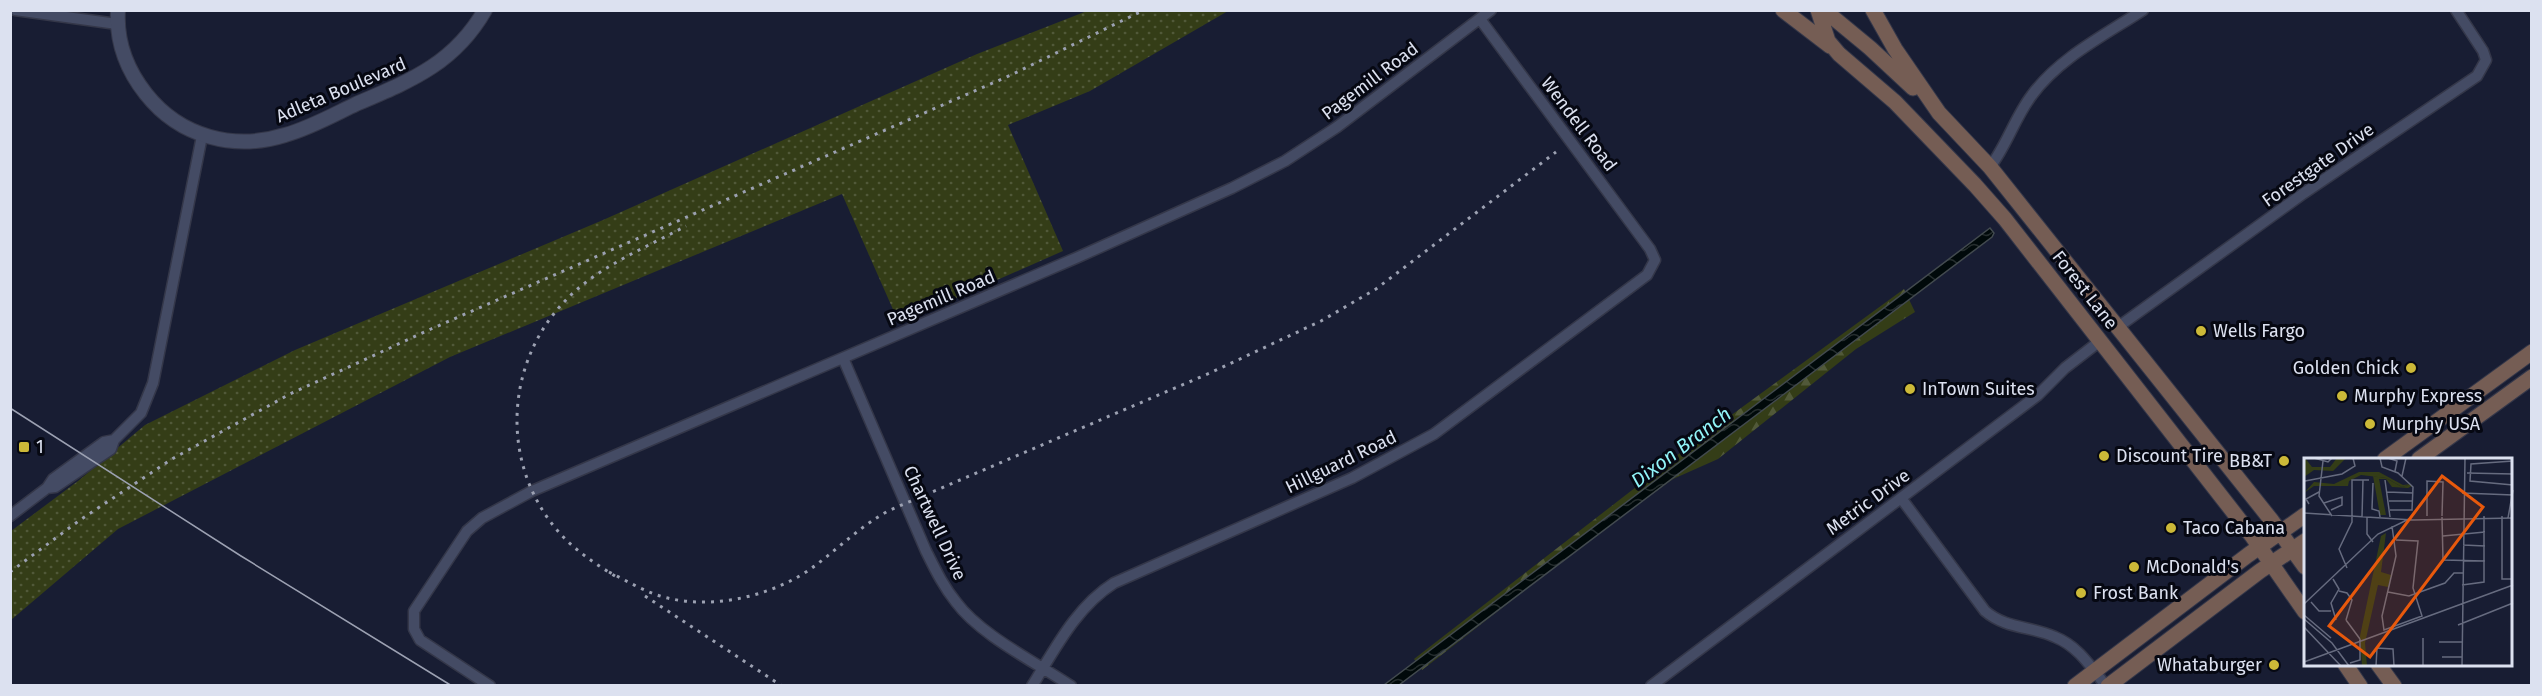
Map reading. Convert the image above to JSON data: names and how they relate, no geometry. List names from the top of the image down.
{
  "streets": {
    "main road": ["Forest Lane"],
    "street": [
      "Pagemill Road",
      "Adleta Boulevard",
      "Wendell Road",
      "Forestgate Drive",
      "Hillguard Road",
      "Metric Drive",
      "Chartwell Drive"
    ]
  },
  "crossings": [
    ["Pagemill Road", "Wendell Road"],
    ["Pagemill Road", "Chartwell Drive"],
    ["Wendell Road", "Hillguard Road"],
    ["Forestgate Drive", "Forest Lane"],
    ["Forest Lane", "Metric Drive"],
    ["Hillguard Road", "Chartwell Drive"]
  ],
  "water": ["Dixon Branch"],
  "places": {
    "other": [
      "Wells Fargo",
      "Golden Chick",
      "InTown Suites",
      "Murphy Express",
      "Murphy USA",
      "Discount Tire",
      "BB&T",
      "Taco Cabana",
      "McDonald's",
      "Frost Bank",
      "Whataburger"
    ],
    "transit": ["1"]
  }
}
